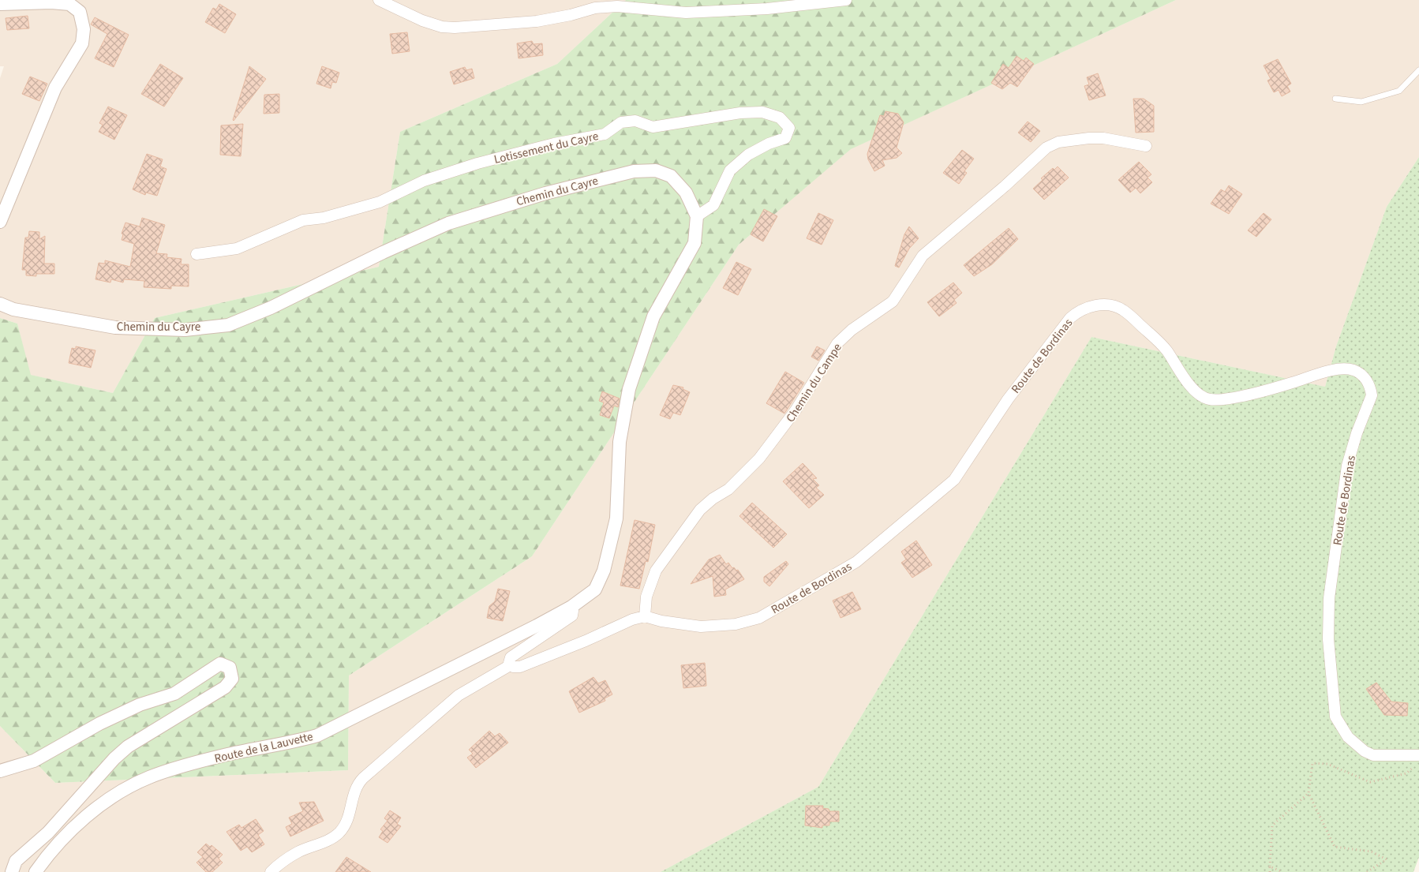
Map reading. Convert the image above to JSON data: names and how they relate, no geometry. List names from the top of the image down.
{
  "streets": {
    "street": [
      "Lotissement du Cayre",
      "Chemin du Cayre",
      "Route de Bordinas",
      "Chemin du Campe",
      "Route de la Lauvette"
    ]
  },
  "crossings": [
    ["Lotissement du Cayre", "Chemin du Cayre"],
    ["Route de Bordinas", "Chemin du Campe"]
  ]
}
